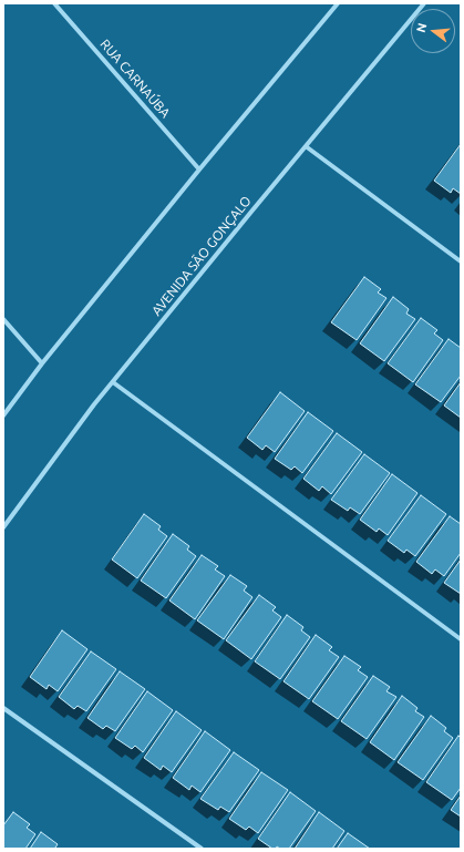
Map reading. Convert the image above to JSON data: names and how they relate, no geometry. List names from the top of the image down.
{
  "streets": {
    "street": ["RUA CARNAÚBA", "AVENIDA SÃO GONÇALO"]
  },
  "north": "left"
}
